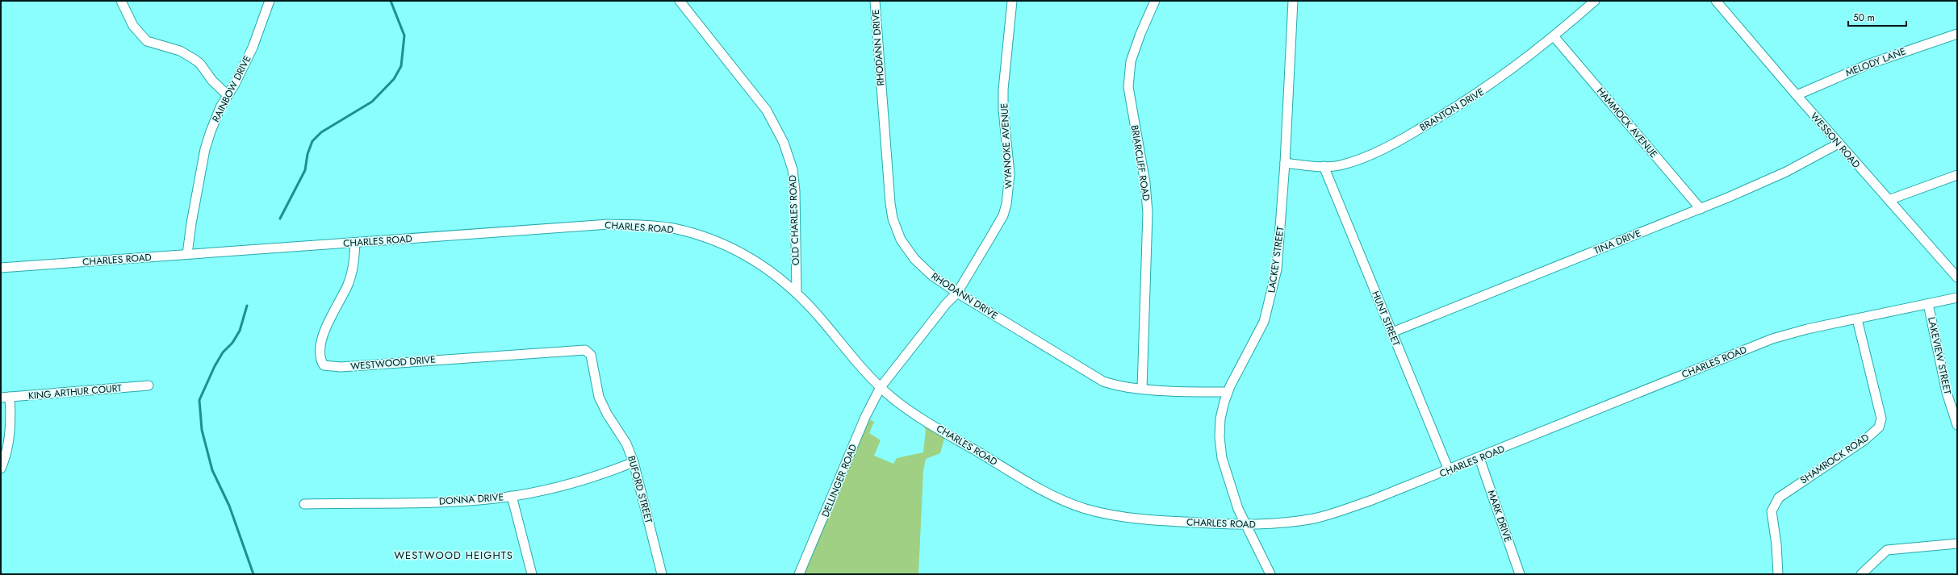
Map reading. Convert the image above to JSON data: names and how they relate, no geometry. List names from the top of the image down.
{
  "streets": {
    "street": [
      "RHODANN DRIVE",
      "MELODY LANE",
      "RAINBOW DRIVE",
      "BRANTON DRIVE",
      "HAMMOCK AVENUE",
      "WESSON ROAD",
      "WYANOKE AVENUE",
      "BRIARCLIFF ROAD",
      "OLD CHARLES ROAD",
      "CHARLES ROAD",
      "TINA DRIVE",
      "LACKEY STREET",
      "HUNT STREET",
      "LAKEVIEW STREET",
      "WESTWOOD DRIVE",
      "KING ARTHUR COURT",
      "SHAMROCK ROAD",
      "DELLINGER ROAD",
      "BUFORD STREET",
      "DONNA DRIVE",
      "MARK DRIVE"
    ]
  },
  "crossings": [
    ["RHODANN DRIVE", "WYANOKE AVENUE"],
    ["RHODANN DRIVE", "BRIARCLIFF ROAD"],
    ["RHODANN DRIVE", "LACKEY STREET"],
    ["MELODY LANE", "WESSON ROAD"],
    ["RAINBOW DRIVE", "CHARLES ROAD"],
    ["BRANTON DRIVE", "HAMMOCK AVENUE"],
    ["BRANTON DRIVE", "LACKEY STREET"],
    ["BRANTON DRIVE", "HUNT STREET"],
    ["HAMMOCK AVENUE", "TINA DRIVE"],
    ["WESSON ROAD", "TINA DRIVE"],
    ["WYANOKE AVENUE", "CHARLES ROAD"],
    ["WYANOKE AVENUE", "DELLINGER ROAD"],
    ["OLD CHARLES ROAD", "CHARLES ROAD"],
    ["CHARLES ROAD", "LACKEY STREET"],
    ["CHARLES ROAD", "HUNT STREET"],
    ["CHARLES ROAD", "LAKEVIEW STREET"],
    ["CHARLES ROAD", "WESTWOOD DRIVE"],
    ["CHARLES ROAD", "SHAMROCK ROAD"],
    ["CHARLES ROAD", "DELLINGER ROAD"],
    ["CHARLES ROAD", "MARK DRIVE"],
    ["TINA DRIVE", "HUNT STREET"],
    ["WESTWOOD DRIVE", "BUFORD STREET"],
    ["BUFORD STREET", "DONNA DRIVE"]
  ],
  "districts": ["WESTWOOD HEIGHTS"],
  "scale_bar": "50 m"
}
